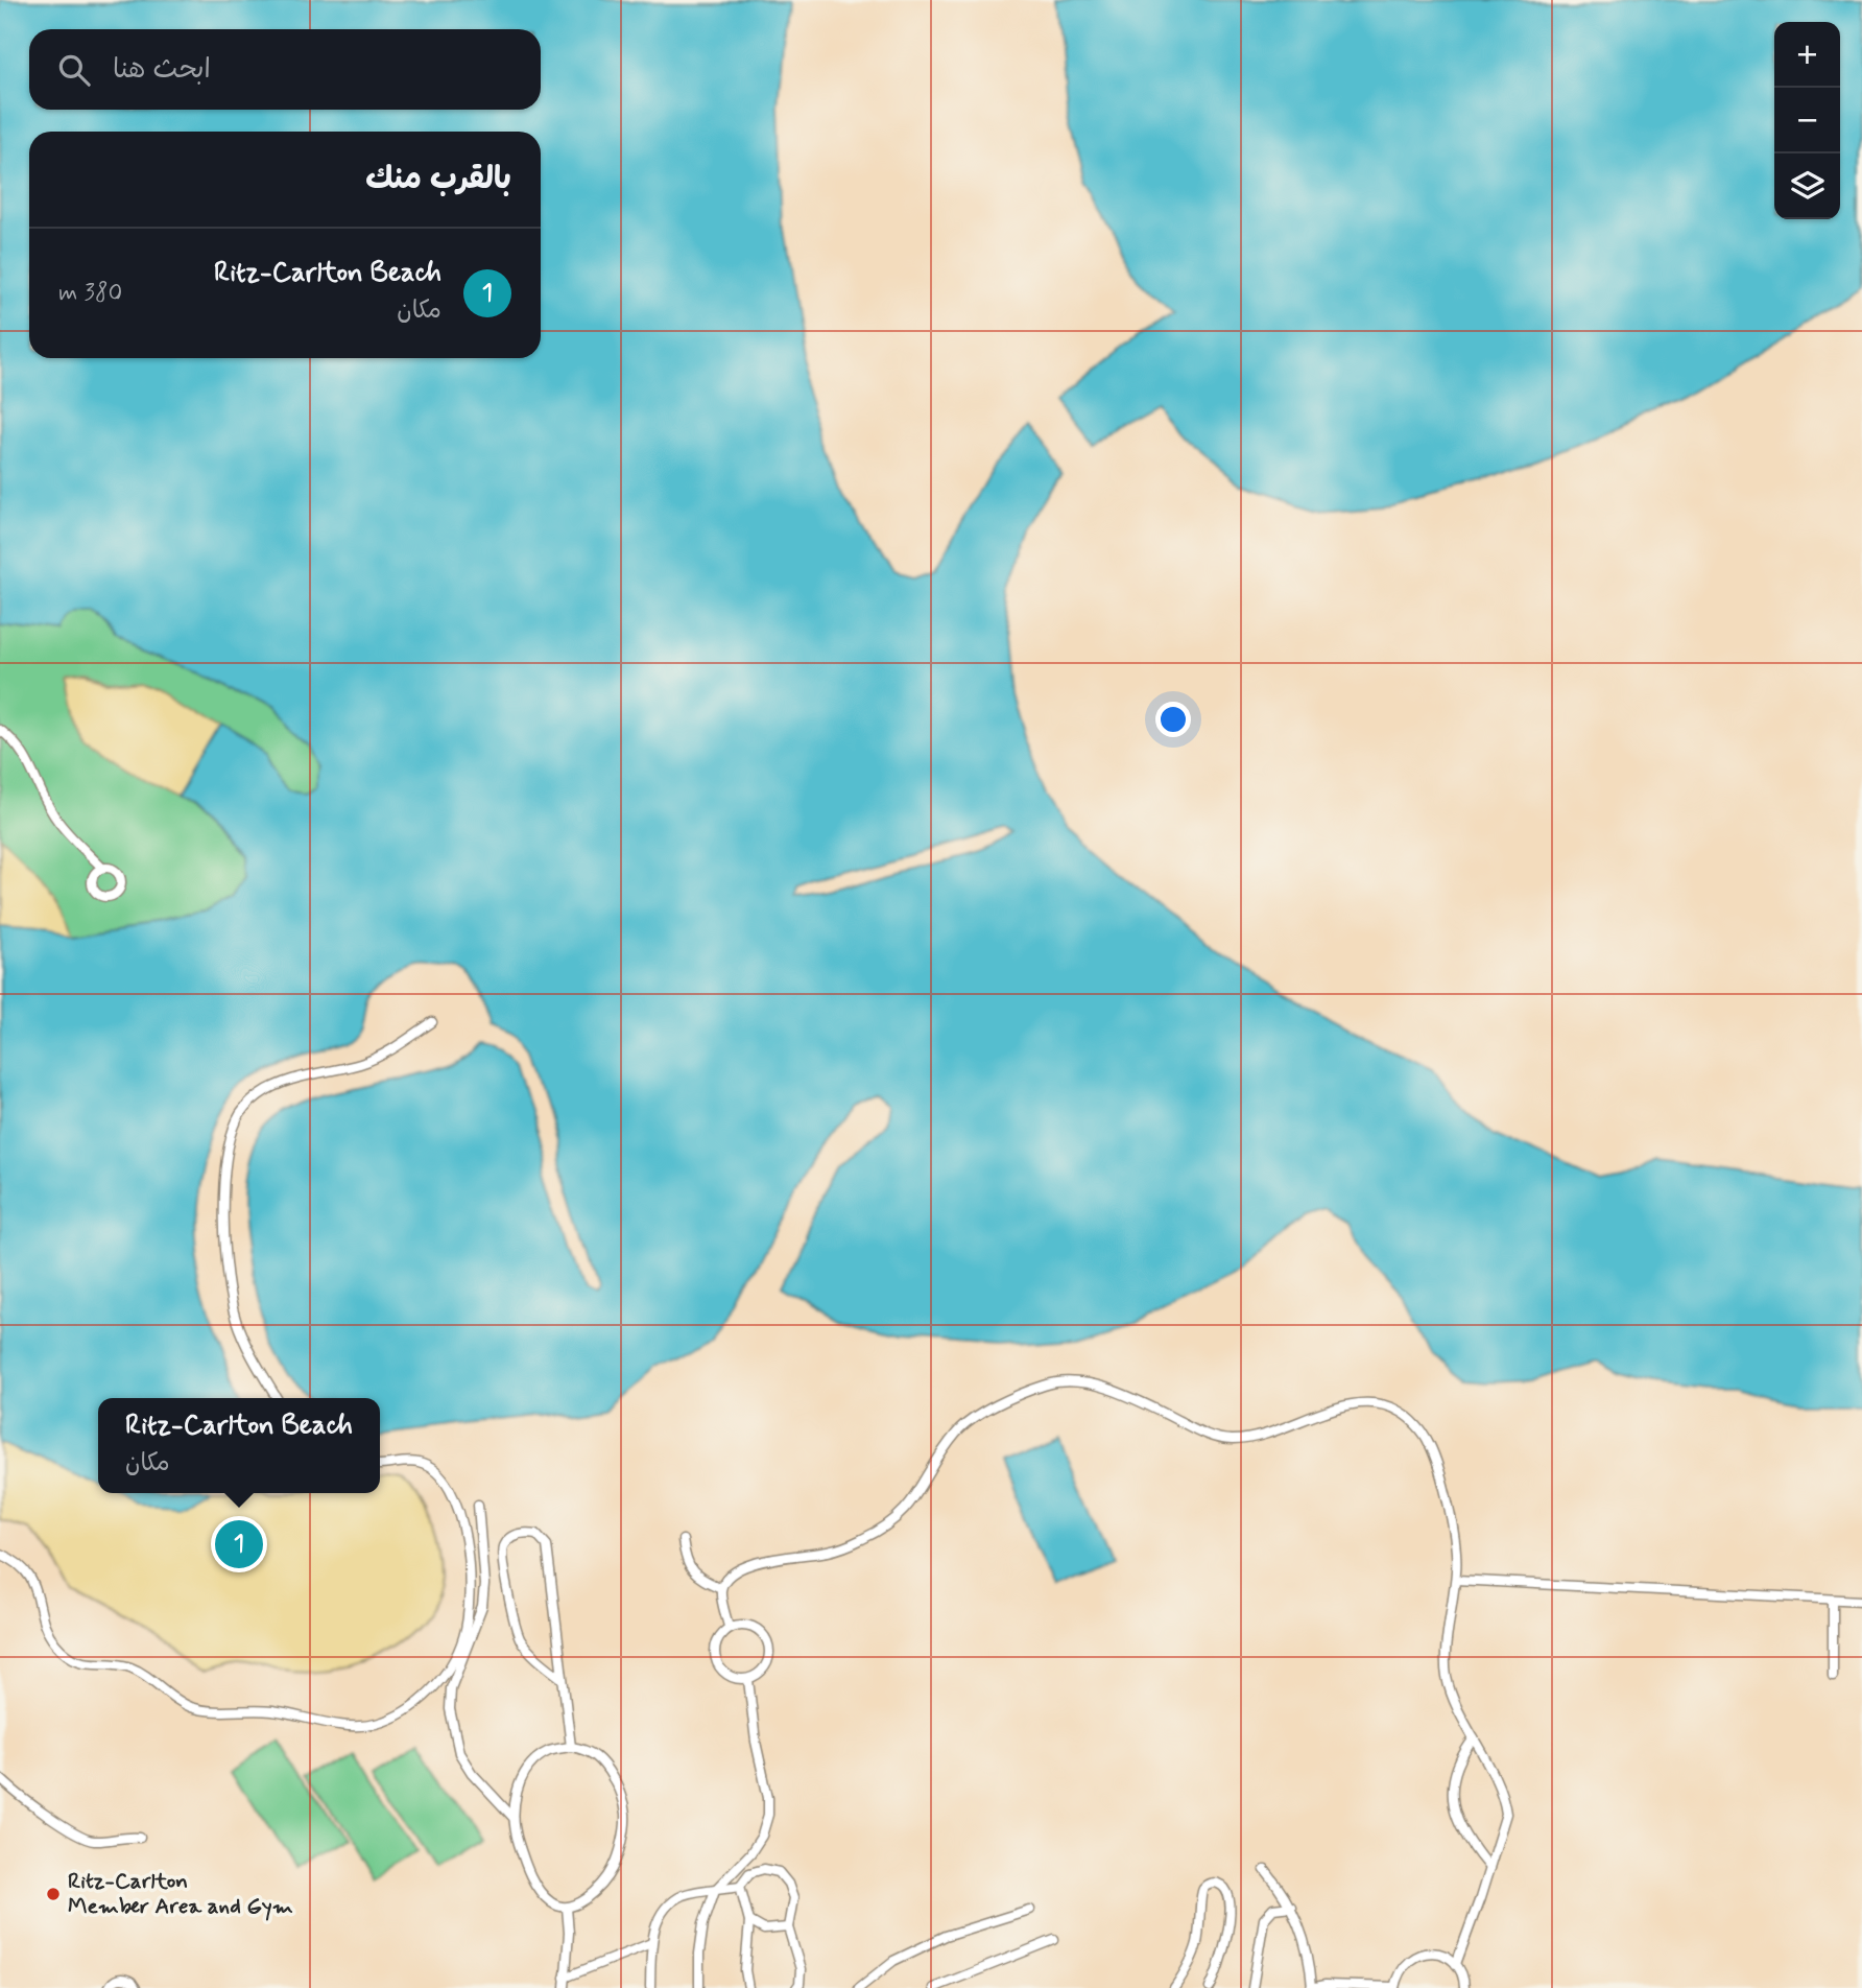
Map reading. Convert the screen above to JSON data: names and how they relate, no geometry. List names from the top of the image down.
{
  "places": ["Ritz-Carlton Member Area and Gym"],
  "page": {
    "map_buttons": ["+", "−"],
    "search": "ابحث هنا",
    "heading": "بالقرب منك",
    "list": [
      {
        "mark": "1",
        "name": "Ritz-Carlton Beach",
        "note": "مكان",
        "value": "380 m"
      }
    ],
    "popup": ["Ritz-Carlton Beach", "مكان"],
    "pins": "1"
  }
}
